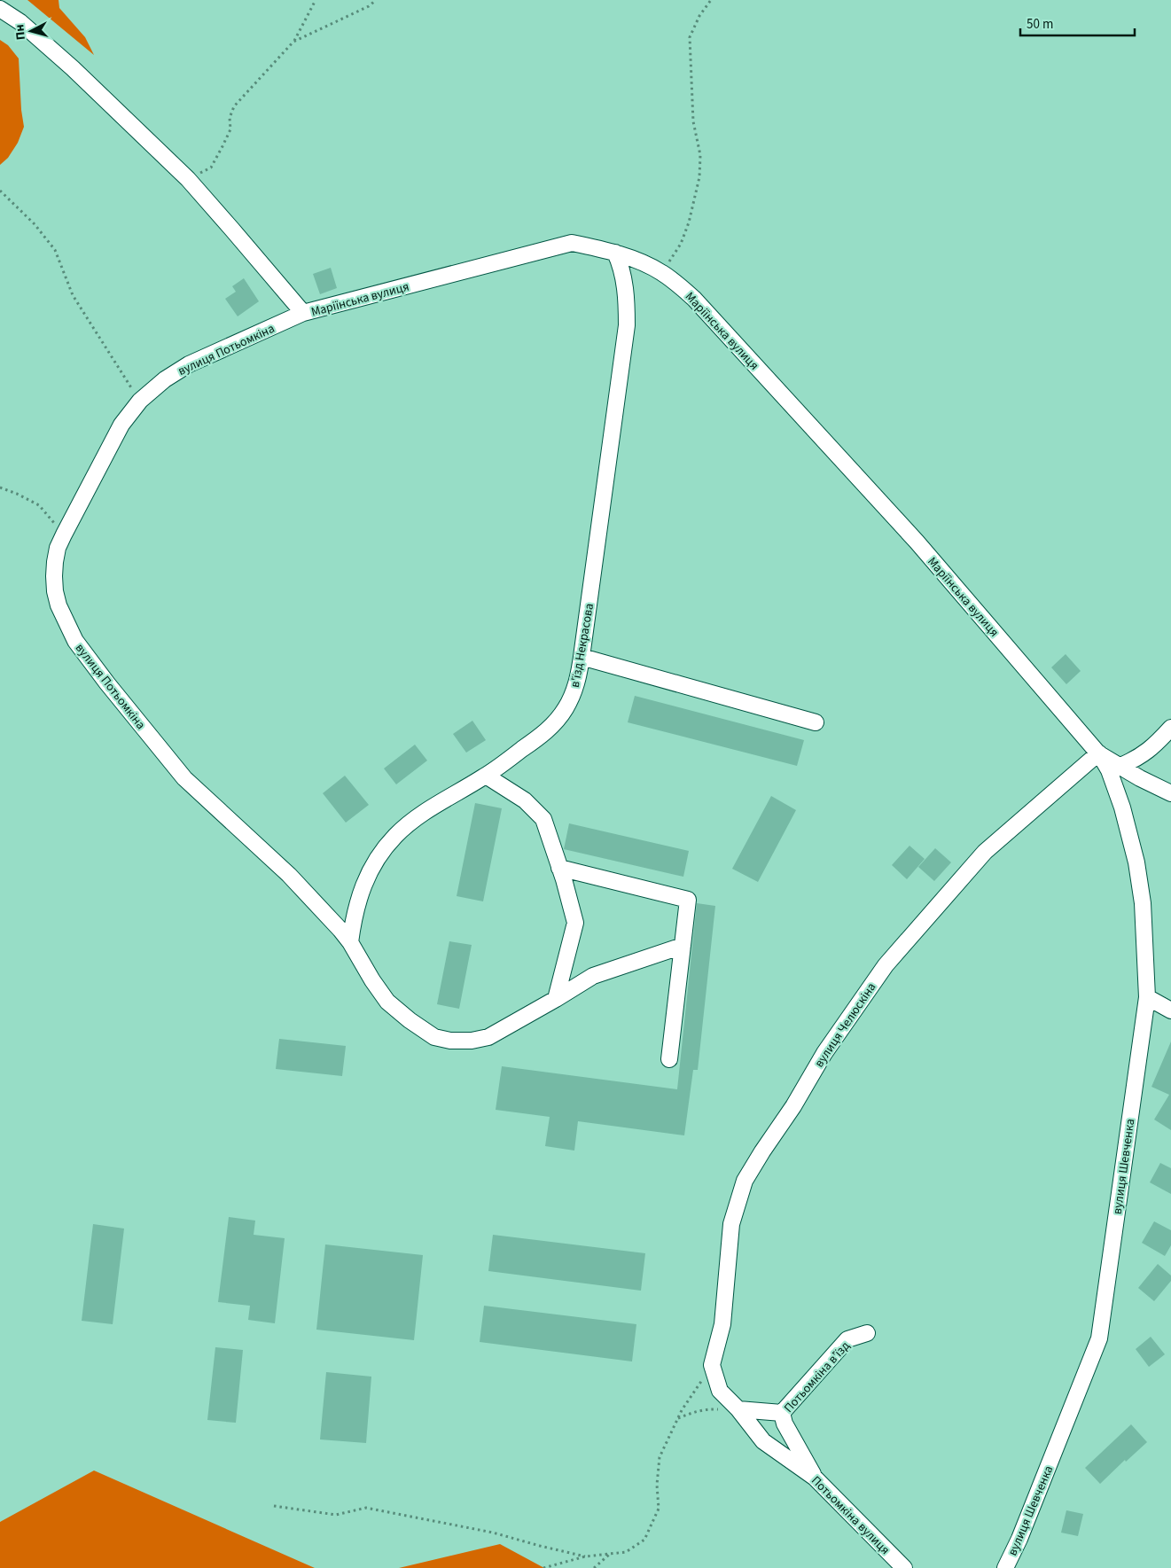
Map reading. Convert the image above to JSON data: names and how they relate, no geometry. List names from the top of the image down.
{
  "streets": {
    "street": [
      "Маріїнська вулиця",
      "вулиця Потьомкіна",
      "в'їзд Некрасова",
      "вулиця Челюскіна",
      "вулиця Шевченка",
      "Потьомкіна в’їзд",
      "Потьомкіна вулиця"
    ]
  },
  "crossings": [
    ["Маріїнська вулиця", "вулиця Потьомкіна"],
    ["Маріїнська вулиця", "в'їзд Некрасова"],
    ["Маріїнська вулиця", "вулиця Челюскіна"],
    ["Маріїнська вулиця", "вулиця Шевченка"],
    ["вулиця Потьомкіна", "в'їзд Некрасова"],
    ["вулиця Челюскіна", "вулиця Шевченка"],
    ["вулиця Челюскіна", "Потьомкіна вулиця"],
    ["Потьомкіна в’їзд", "Потьомкіна вулиця"]
  ],
  "scale_bar": "50 m",
  "north": "left"
}
